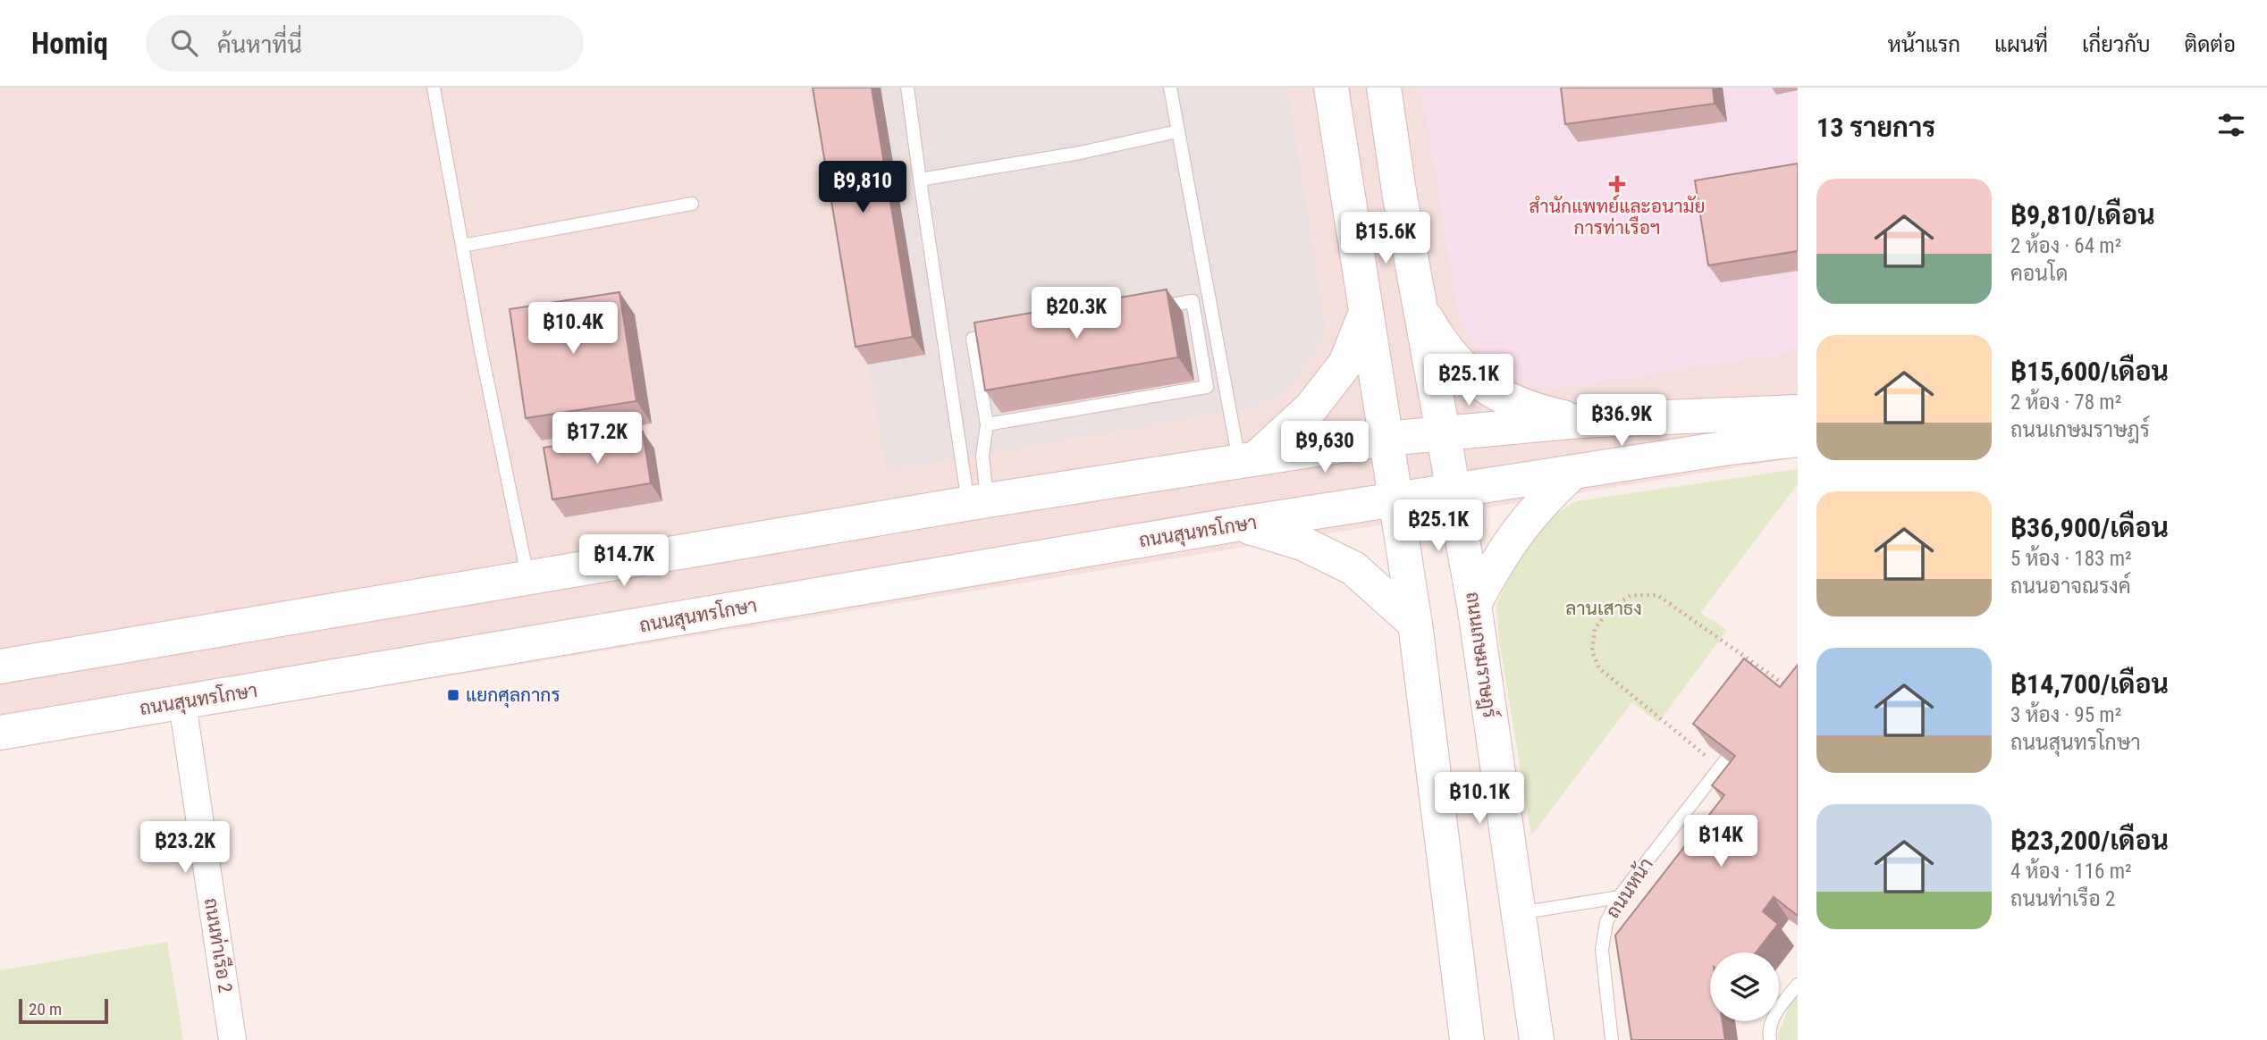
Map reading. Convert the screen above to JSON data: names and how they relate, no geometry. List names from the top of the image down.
{
  "streets": {
    "main road": ["ถนนสุนทรโกษา", "ถนนเกษมราษฎร์"],
    "street": ["ถนนท่าเรือ 2"],
    "lane": ["ถนนหน้า"]
  },
  "crossings": [
    ["ถนนสุนทรโกษา", "ถนนเกษมราษฎร์"],
    ["ถนนสุนทรโกษา", "ถนนท่าเรือ 2"]
  ],
  "parks": ["ลานเสาธง"],
  "places": {
    "health": ["สำนักแพทย์และอนามัย การท่าเรือฯ"],
    "transit": ["แยกศุลกากร"]
  },
  "scale_bar": "20 m",
  "page": {
    "header": "Homiq",
    "search": "ค้นหาที่นี่",
    "nav": [
      "หน้าแรก",
      "แผนที่",
      "เกี่ยวกับ",
      "ติดต่อ"
    ],
    "heading": "13 รายการ",
    "price": [
      "฿9,810",
      "฿15.6K",
      "฿20.3K",
      "฿10.4K",
      "฿25.1K",
      "฿36.9K",
      "฿17.2K",
      "฿9,630",
      "฿25.1K",
      "฿14.7K",
      "฿10.1K",
      "฿14K",
      "฿23.2K"
    ],
    "list": [
      {
        "name": "฿9,810/เดือน",
        "note": "2 ห้อง · 64 m² · คอนโด"
      },
      {
        "name": "฿15,600/เดือน",
        "note": "2 ห้อง · 78 m² · ถนนเกษมราษฎร์"
      },
      {
        "name": "฿36,900/เดือน",
        "note": "5 ห้อง · 183 m² · ถนนอาจณรงค์"
      },
      {
        "name": "฿14,700/เดือน",
        "note": "3 ห้อง · 95 m² · ถนนสุนทรโกษา"
      },
      {
        "name": "฿23,200/เดือน",
        "note": "4 ห้อง · 116 m² · ถนนท่าเรือ 2"
      }
    ],
    "scale": "20 m"
  }
}
